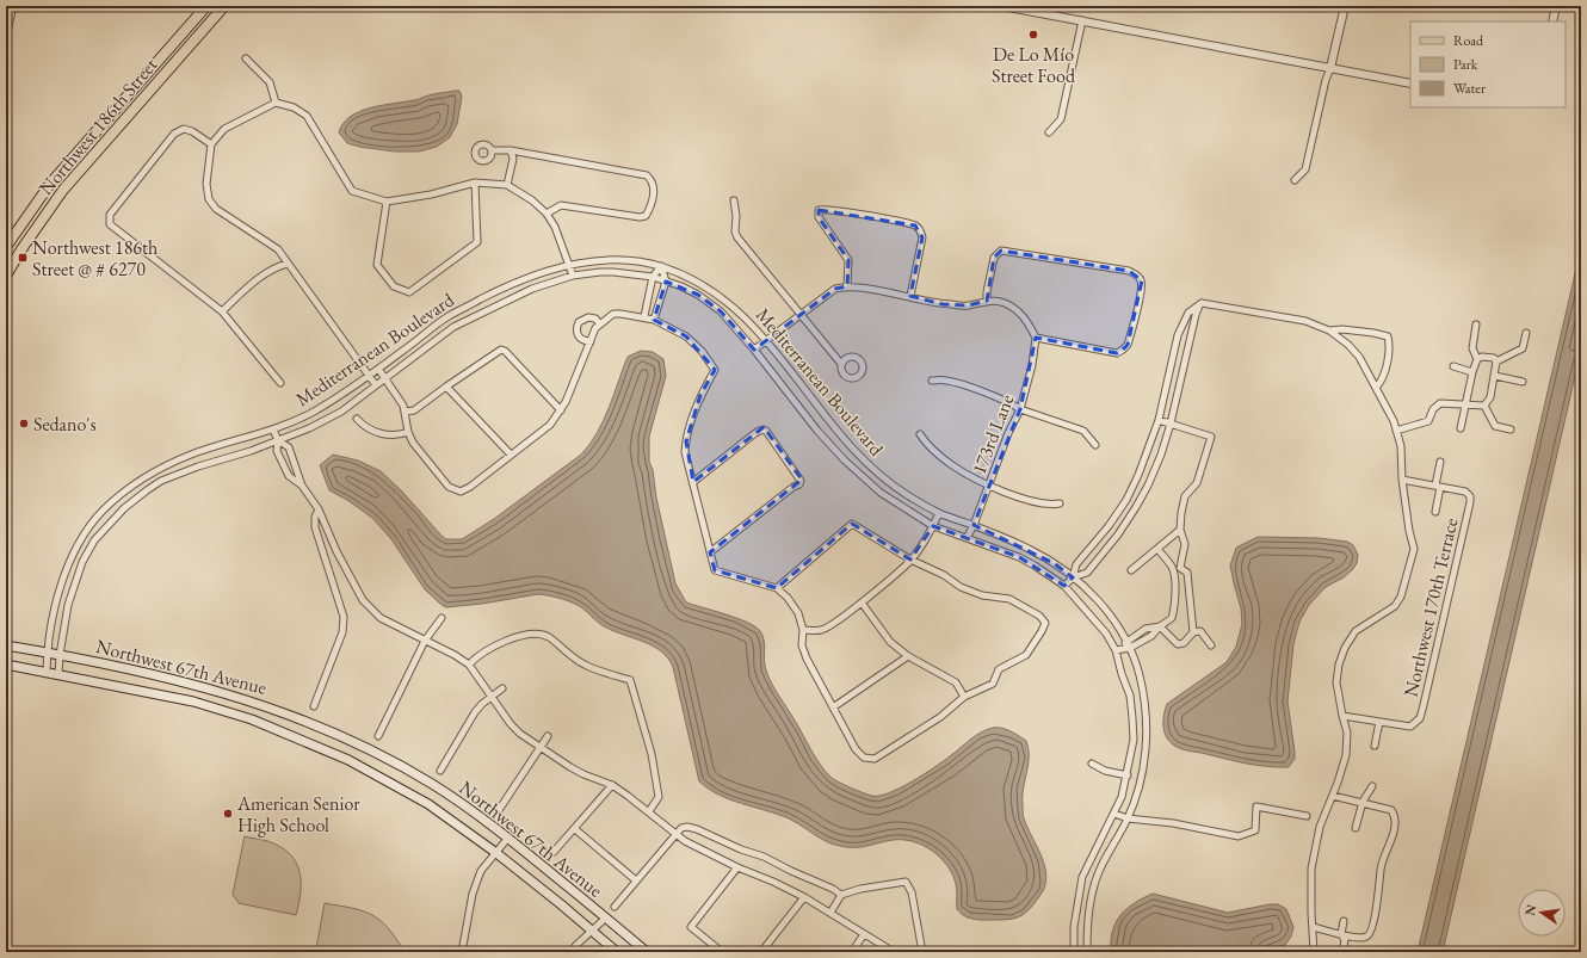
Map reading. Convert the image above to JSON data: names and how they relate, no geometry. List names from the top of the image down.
{
  "streets": {
    "main road": ["Northwest 186th Street", "Northwest 67th Avenue"],
    "street": ["Mediterranean Boulevard", "173rd Lane", "Northwest 170th Terrace"]
  },
  "crossings": [
    ["Mediterranean Boulevard", "173rd Lane"],
    ["Mediterranean Boulevard", "Northwest 67th Avenue"]
  ],
  "places": {
    "other": ["De Lo Mío Street Food", "Sedano's", "American Senior High School"],
    "transit": ["Northwest 186th Street @ # 6270"]
  },
  "legend": ["Road", "Park", "Water"],
  "north": "left"
}
